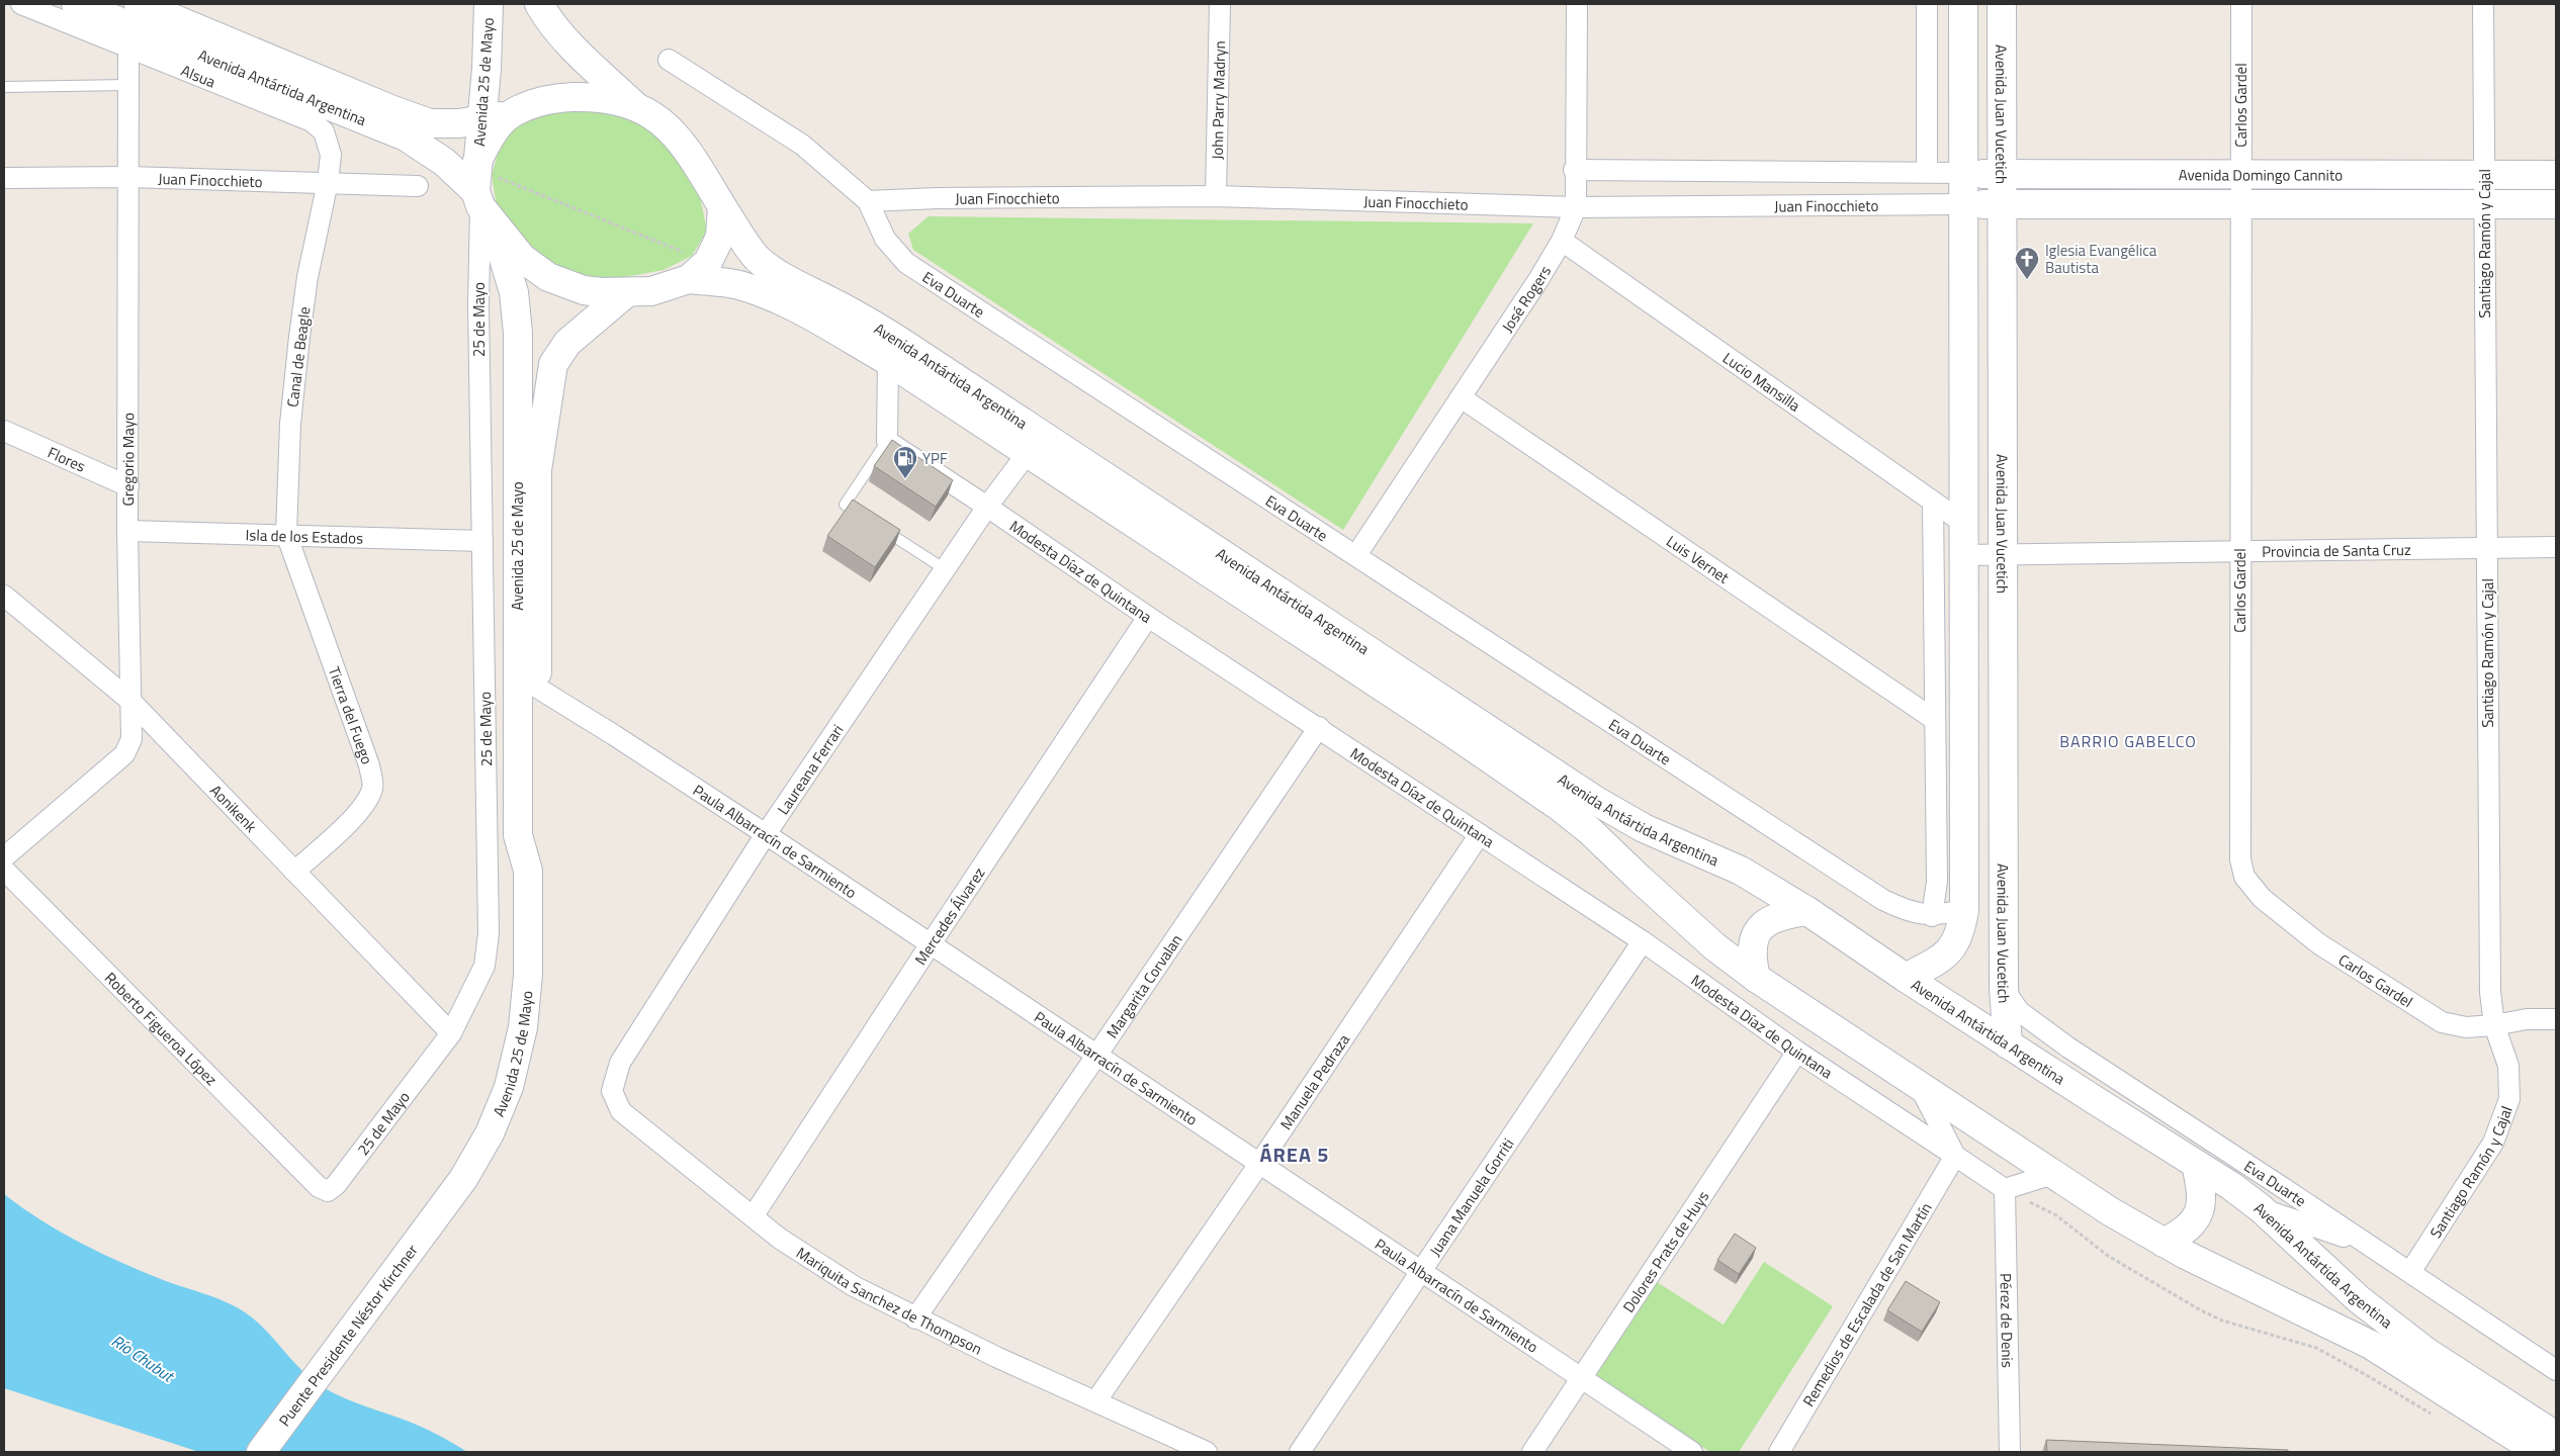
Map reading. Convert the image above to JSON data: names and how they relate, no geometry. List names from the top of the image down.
{
  "streets": {
    "main road": [
      "Avenida 25 de Mayo",
      "Avenida Antártida Argentina",
      "Avenida Juan Vucetich",
      "Avenida Domingo Cannito",
      "Puente Presidente Néstor Kirchner"
    ],
    "street": [
      "Alsua",
      "John Parry Madryn",
      "Carlos Gardel",
      "Juan Finocchieto",
      "Santiago Ramón y Cajal",
      "Eva Duarte",
      "José Rogers",
      "25 de Mayo",
      "Canal de Beagle",
      "Lucio Mansilla",
      "Flores",
      "Gregorio Mayo",
      "Isla de los Estados",
      "Provincia de Santa Cruz",
      "Luis Vernet",
      "Modesta Díaz de Quintana",
      "Tierra del Fuego",
      "Laureana Ferrari",
      "Aonikenk",
      "Paula Albarracín de Sarmiento",
      "Mercedes Álvarez",
      "Margarita Corvalan",
      "Roberto Figueroa López",
      "Manuela Pedraza",
      "Juana Manuela Gorriti",
      "Dolores Prats de Huys",
      "Mariquita Sanchez de Thompson",
      "Remedios de Escalada de San Martín",
      "Pérez de Denis"
    ]
  },
  "crossings": [
    ["Alsua", "Avenida Antártida Argentina"],
    ["Alsua", "Juan Finocchieto"],
    ["Alsua", "Canal de Beagle"],
    ["Alsua", "Gregorio Mayo"],
    ["Avenida 25 de Mayo", "Avenida Antártida Argentina"],
    ["Avenida 25 de Mayo", "25 de Mayo"],
    ["Avenida 25 de Mayo", "Paula Albarracín de Sarmiento"],
    ["Avenida 25 de Mayo", "Puente Presidente Néstor Kirchner"],
    ["Avenida Antártida Argentina", "Avenida Juan Vucetich"],
    ["Avenida Antártida Argentina", "25 de Mayo"],
    ["Avenida Antártida Argentina", "Gregorio Mayo"],
    ["Avenida Antártida Argentina", "Laureana Ferrari"],
    ["John Parry Madryn", "Juan Finocchieto"],
    ["Carlos Gardel", "Avenida Domingo Cannito"],
    ["Carlos Gardel", "Santiago Ramón y Cajal"],
    ["Carlos Gardel", "Provincia de Santa Cruz"],
    ["Avenida Juan Vucetich", "Avenida Domingo Cannito"],
    ["Avenida Juan Vucetich", "Eva Duarte"],
    ["Avenida Juan Vucetich", "Provincia de Santa Cruz"],
    ["Avenida Domingo Cannito", "Juan Finocchieto"],
    ["Avenida Domingo Cannito", "Santiago Ramón y Cajal"],
    ["Juan Finocchieto", "Eva Duarte"],
    ["Juan Finocchieto", "José Rogers"],
    ["Juan Finocchieto", "Canal de Beagle"],
    ["Juan Finocchieto", "Gregorio Mayo"],
    ["Santiago Ramón y Cajal", "Eva Duarte"],
    ["Santiago Ramón y Cajal", "Provincia de Santa Cruz"],
    ["Eva Duarte", "José Rogers"],
    ["José Rogers", "Lucio Mansilla"],
    ["José Rogers", "Luis Vernet"],
    ["25 de Mayo", "Isla de los Estados"],
    ["25 de Mayo", "Aonikenk"],
    ["25 de Mayo", "Roberto Figueroa López"],
    ["Canal de Beagle", "Isla de los Estados"],
    ["Canal de Beagle", "Tierra del Fuego"],
    ["Flores", "Gregorio Mayo"],
    ["Gregorio Mayo", "Isla de los Estados"],
    ["Gregorio Mayo", "Aonikenk"],
    ["Isla de los Estados", "Tierra del Fuego"],
    ["Modesta Díaz de Quintana", "Laureana Ferrari"],
    ["Modesta Díaz de Quintana", "Mercedes Álvarez"],
    ["Modesta Díaz de Quintana", "Margarita Corvalan"],
    ["Modesta Díaz de Quintana", "Manuela Pedraza"],
    ["Modesta Díaz de Quintana", "Juana Manuela Gorriti"],
    ["Modesta Díaz de Quintana", "Dolores Prats de Huys"],
    ["Modesta Díaz de Quintana", "Remedios de Escalada de San Martín"],
    ["Modesta Díaz de Quintana", "Pérez de Denis"],
    ["Tierra del Fuego", "Aonikenk"],
    ["Laureana Ferrari", "Paula Albarracín de Sarmiento"],
    ["Laureana Ferrari", "Mariquita Sanchez de Thompson"],
    ["Paula Albarracín de Sarmiento", "Mercedes Álvarez"],
    ["Paula Albarracín de Sarmiento", "Margarita Corvalan"],
    ["Paula Albarracín de Sarmiento", "Manuela Pedraza"],
    ["Paula Albarracín de Sarmiento", "Juana Manuela Gorriti"],
    ["Paula Albarracín de Sarmiento", "Dolores Prats de Huys"],
    ["Mercedes Álvarez", "Mariquita Sanchez de Thompson"],
    ["Margarita Corvalan", "Mariquita Sanchez de Thompson"],
    ["Manuela Pedraza", "Mariquita Sanchez de Thompson"]
  ],
  "districts": ["BARRIO GABELCO", "ÁREA 5"],
  "water": ["Río Chubut"],
  "places": {
    "church": ["Iglesia Evangélica Bautista"],
    "fuel station": ["YPF"]
  }
}
